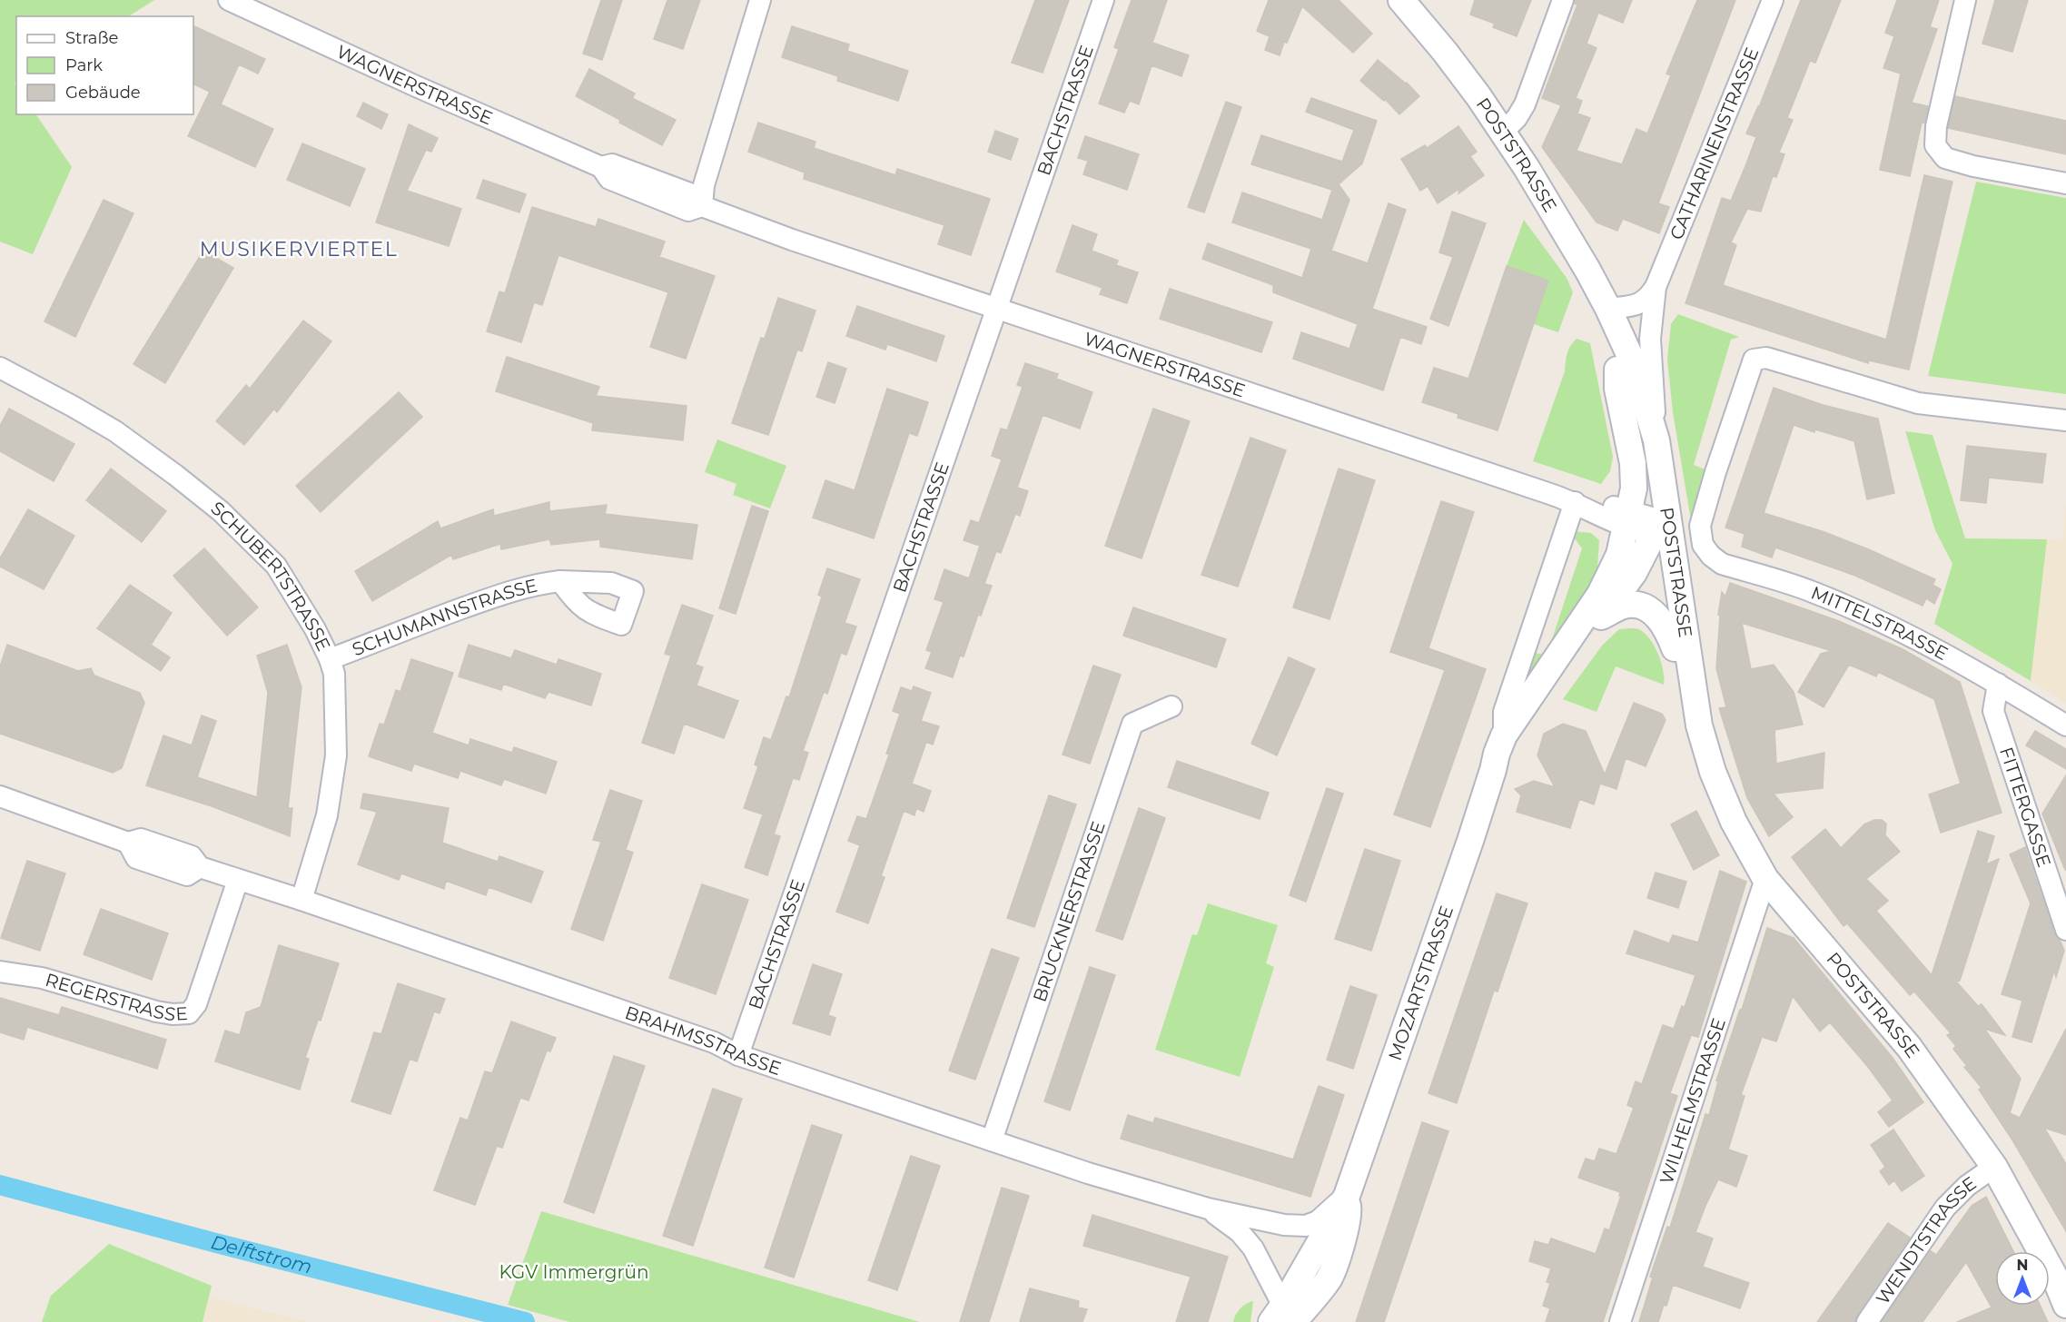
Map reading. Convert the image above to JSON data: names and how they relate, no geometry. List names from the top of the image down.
{
  "streets": {
    "street": [
      "WAGNERSTRASSE",
      "BACHSTRASSE",
      "CATHARINENSTRASSE",
      "POSTSTRASSE",
      "SCHUBERTSTRASSE",
      "SCHUMANNSTRASSE",
      "MITTELSTRASSE",
      "FITTERGASSE",
      "BRUCKNERSTRASSE",
      "MOZARTSTRASSE",
      "REGERSTRASSE",
      "BRAHMSSTRASSE",
      "WILHELMSTRASSE",
      "WENDTSTRASSE"
    ]
  },
  "crossings": [
    ["WAGNERSTRASSE", "BACHSTRASSE"],
    ["WAGNERSTRASSE", "POSTSTRASSE"],
    ["WAGNERSTRASSE", "MOZARTSTRASSE"],
    ["BACHSTRASSE", "BRAHMSSTRASSE"],
    ["CATHARINENSTRASSE", "POSTSTRASSE"],
    ["POSTSTRASSE", "MOZARTSTRASSE"],
    ["POSTSTRASSE", "WILHELMSTRASSE"],
    ["POSTSTRASSE", "WENDTSTRASSE"],
    ["SCHUBERTSTRASSE", "SCHUMANNSTRASSE"],
    ["SCHUBERTSTRASSE", "BRAHMSSTRASSE"],
    ["MITTELSTRASSE", "FITTERGASSE"],
    ["BRUCKNERSTRASSE", "BRAHMSSTRASSE"],
    ["MOZARTSTRASSE", "BRAHMSSTRASSE"],
    ["REGERSTRASSE", "BRAHMSSTRASSE"]
  ],
  "districts": ["MUSIKERVIERTEL"],
  "water": ["Delftstrom"],
  "parks": ["KGV Immergrün"],
  "legend": ["Straße", "Park", "Gebäude"],
  "north": "top"
}
